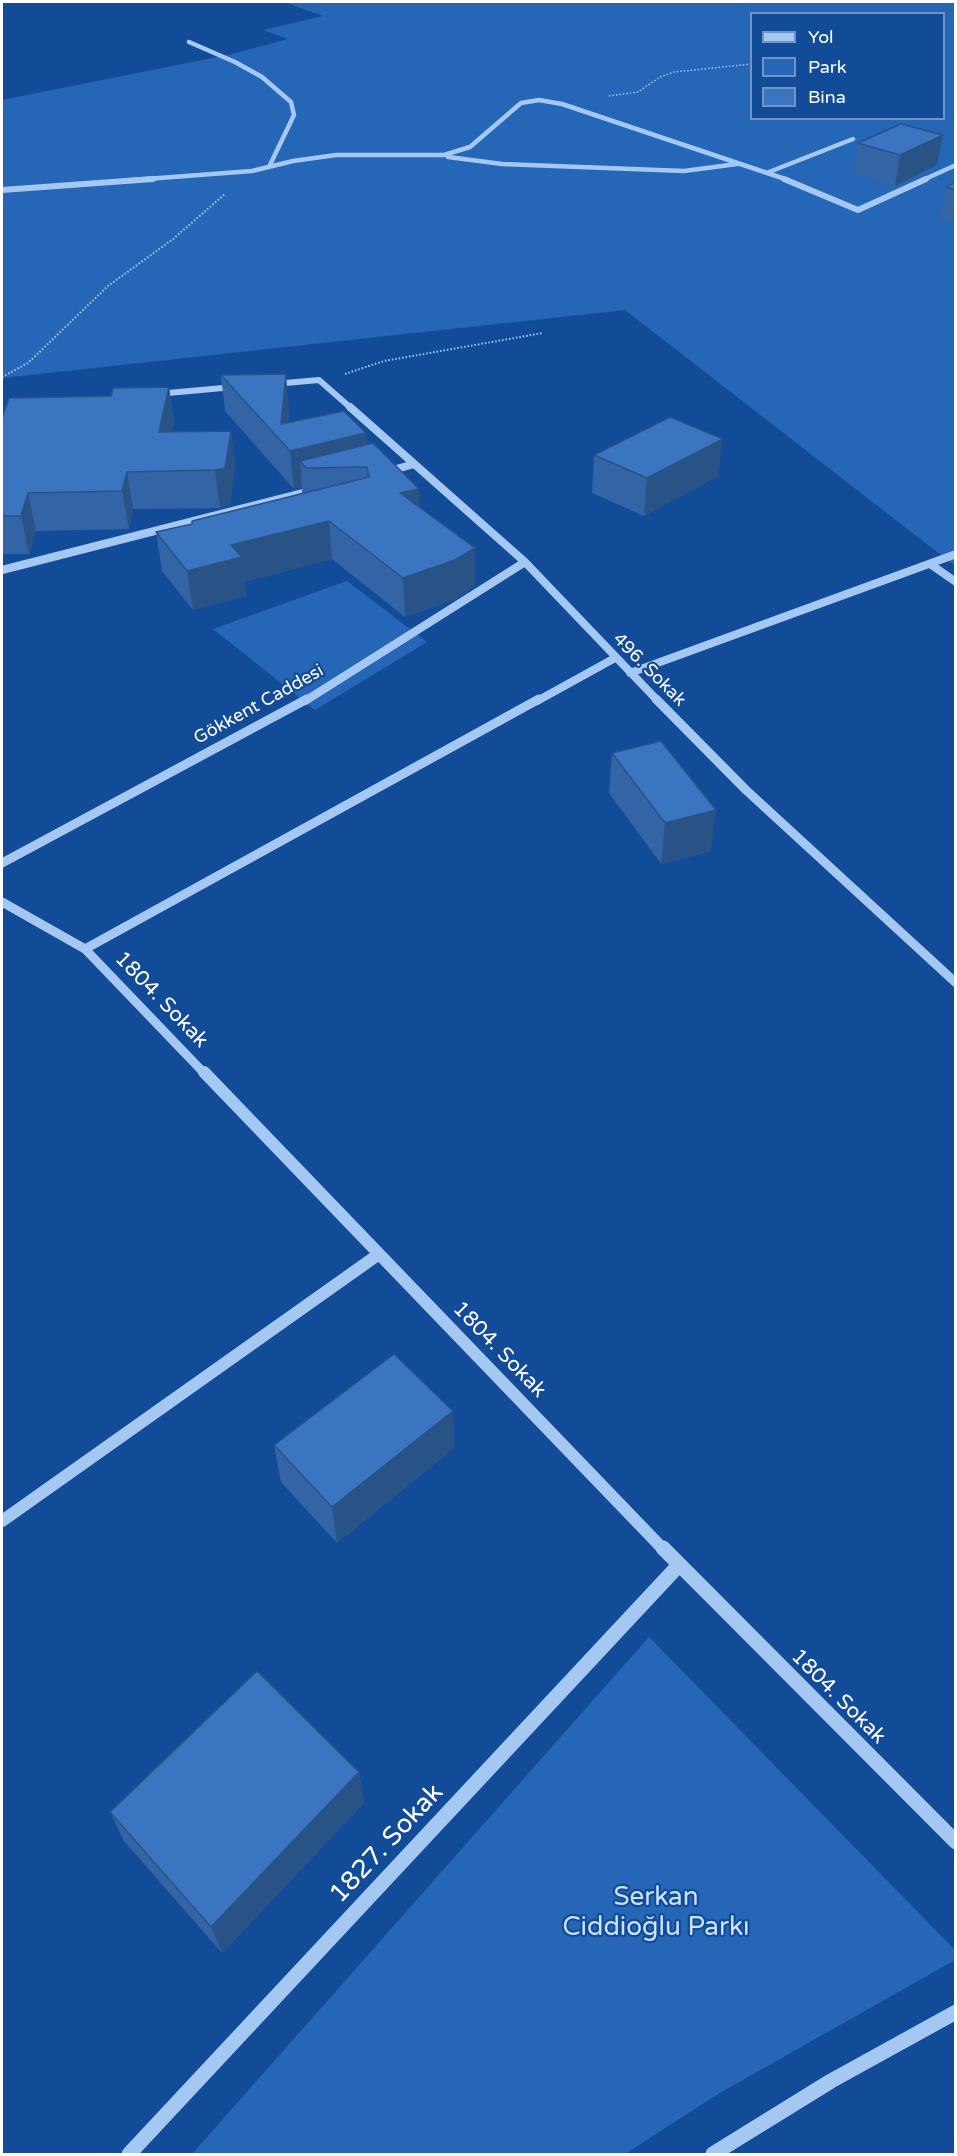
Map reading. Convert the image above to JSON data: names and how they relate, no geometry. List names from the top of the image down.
{
  "streets": {
    "street": [
      "496. Sokak",
      "Gökkent Caddesi",
      "1804. Sokak",
      "1827. Sokak"
    ]
  },
  "crossings": [
    ["496. Sokak", "Gökkent Caddesi"],
    ["1804. Sokak", "1827. Sokak"]
  ],
  "parks": ["Serkan Ciddioğlu Parkı"],
  "legend": ["Yol", "Park", "Bina"]
}
